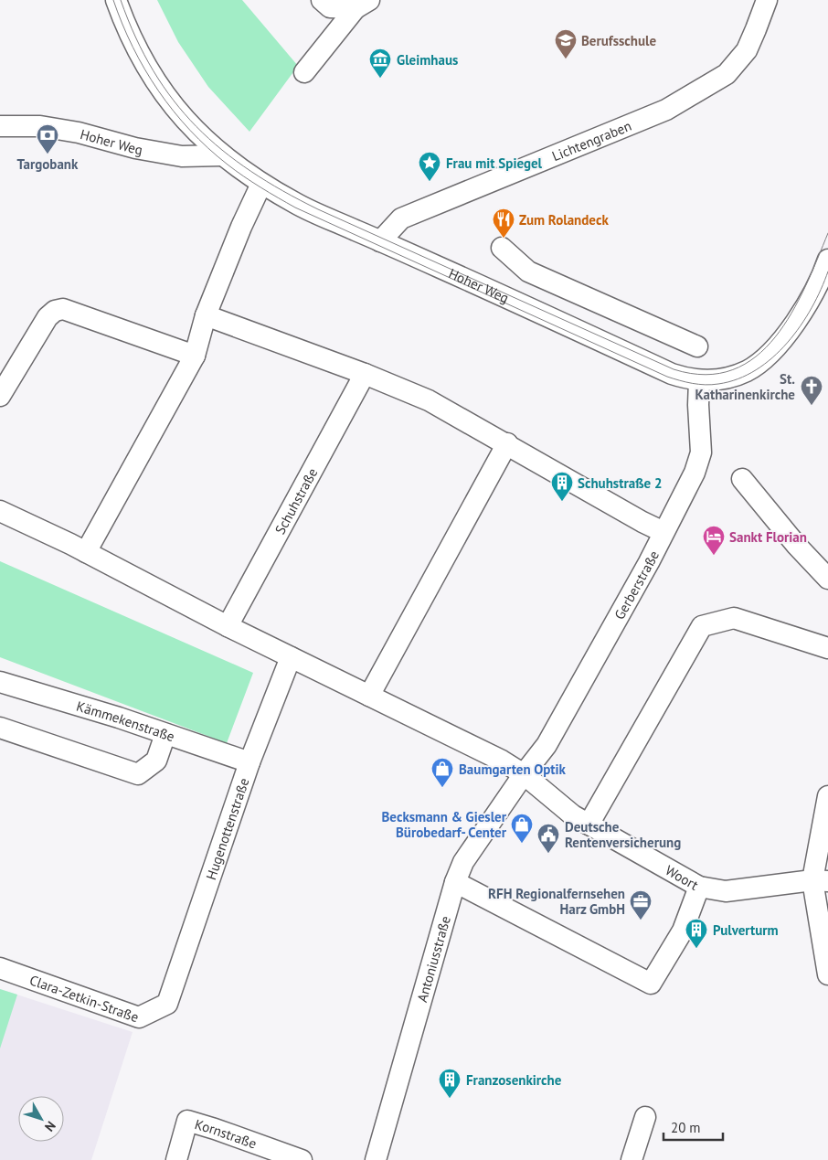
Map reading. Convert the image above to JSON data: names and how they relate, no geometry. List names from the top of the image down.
{
  "streets": {
    "street": [
      "Hoher Weg",
      "Lichtengraben",
      "Schuhstraße",
      "Gerberstraße",
      "Kämmekenstraße",
      "Hugenottenstraße",
      "Woort",
      "Antoniusstraße",
      "Clara-Zetkin-Straße",
      "Kornstraße"
    ]
  },
  "crossings": [
    ["Hoher Weg", "Lichtengraben"],
    ["Hoher Weg", "Gerberstraße"],
    ["Gerberstraße", "Woort"],
    ["Gerberstraße", "Antoniusstraße"],
    ["Kämmekenstraße", "Hugenottenstraße"],
    ["Hugenottenstraße", "Clara-Zetkin-Straße"],
    ["Woort", "Antoniusstraße"]
  ],
  "places": {
    "school or university": ["Berufsschule"],
    "museum": ["Gleimhaus"],
    "bank": ["Targobank"],
    "place": ["Frau mit Spiegel"],
    "restaurant": ["Zum Rolandeck"],
    "church": ["St. Katharinenkirche"],
    "building": ["Schuhstraße 2", "Pulverturm", "Franzosenkirche"],
    "hotel": ["Sankt Florian"],
    "shop": ["Baumgarten Optik", "Becksmann & Giesler Bürobedarf- Center"],
    "public building": ["Deutsche Rentenversicherung"],
    "office": ["RFH Regionalfernsehen Harz GmbH"]
  },
  "scale_bar": "20 m",
  "north": "bottom right"
}
